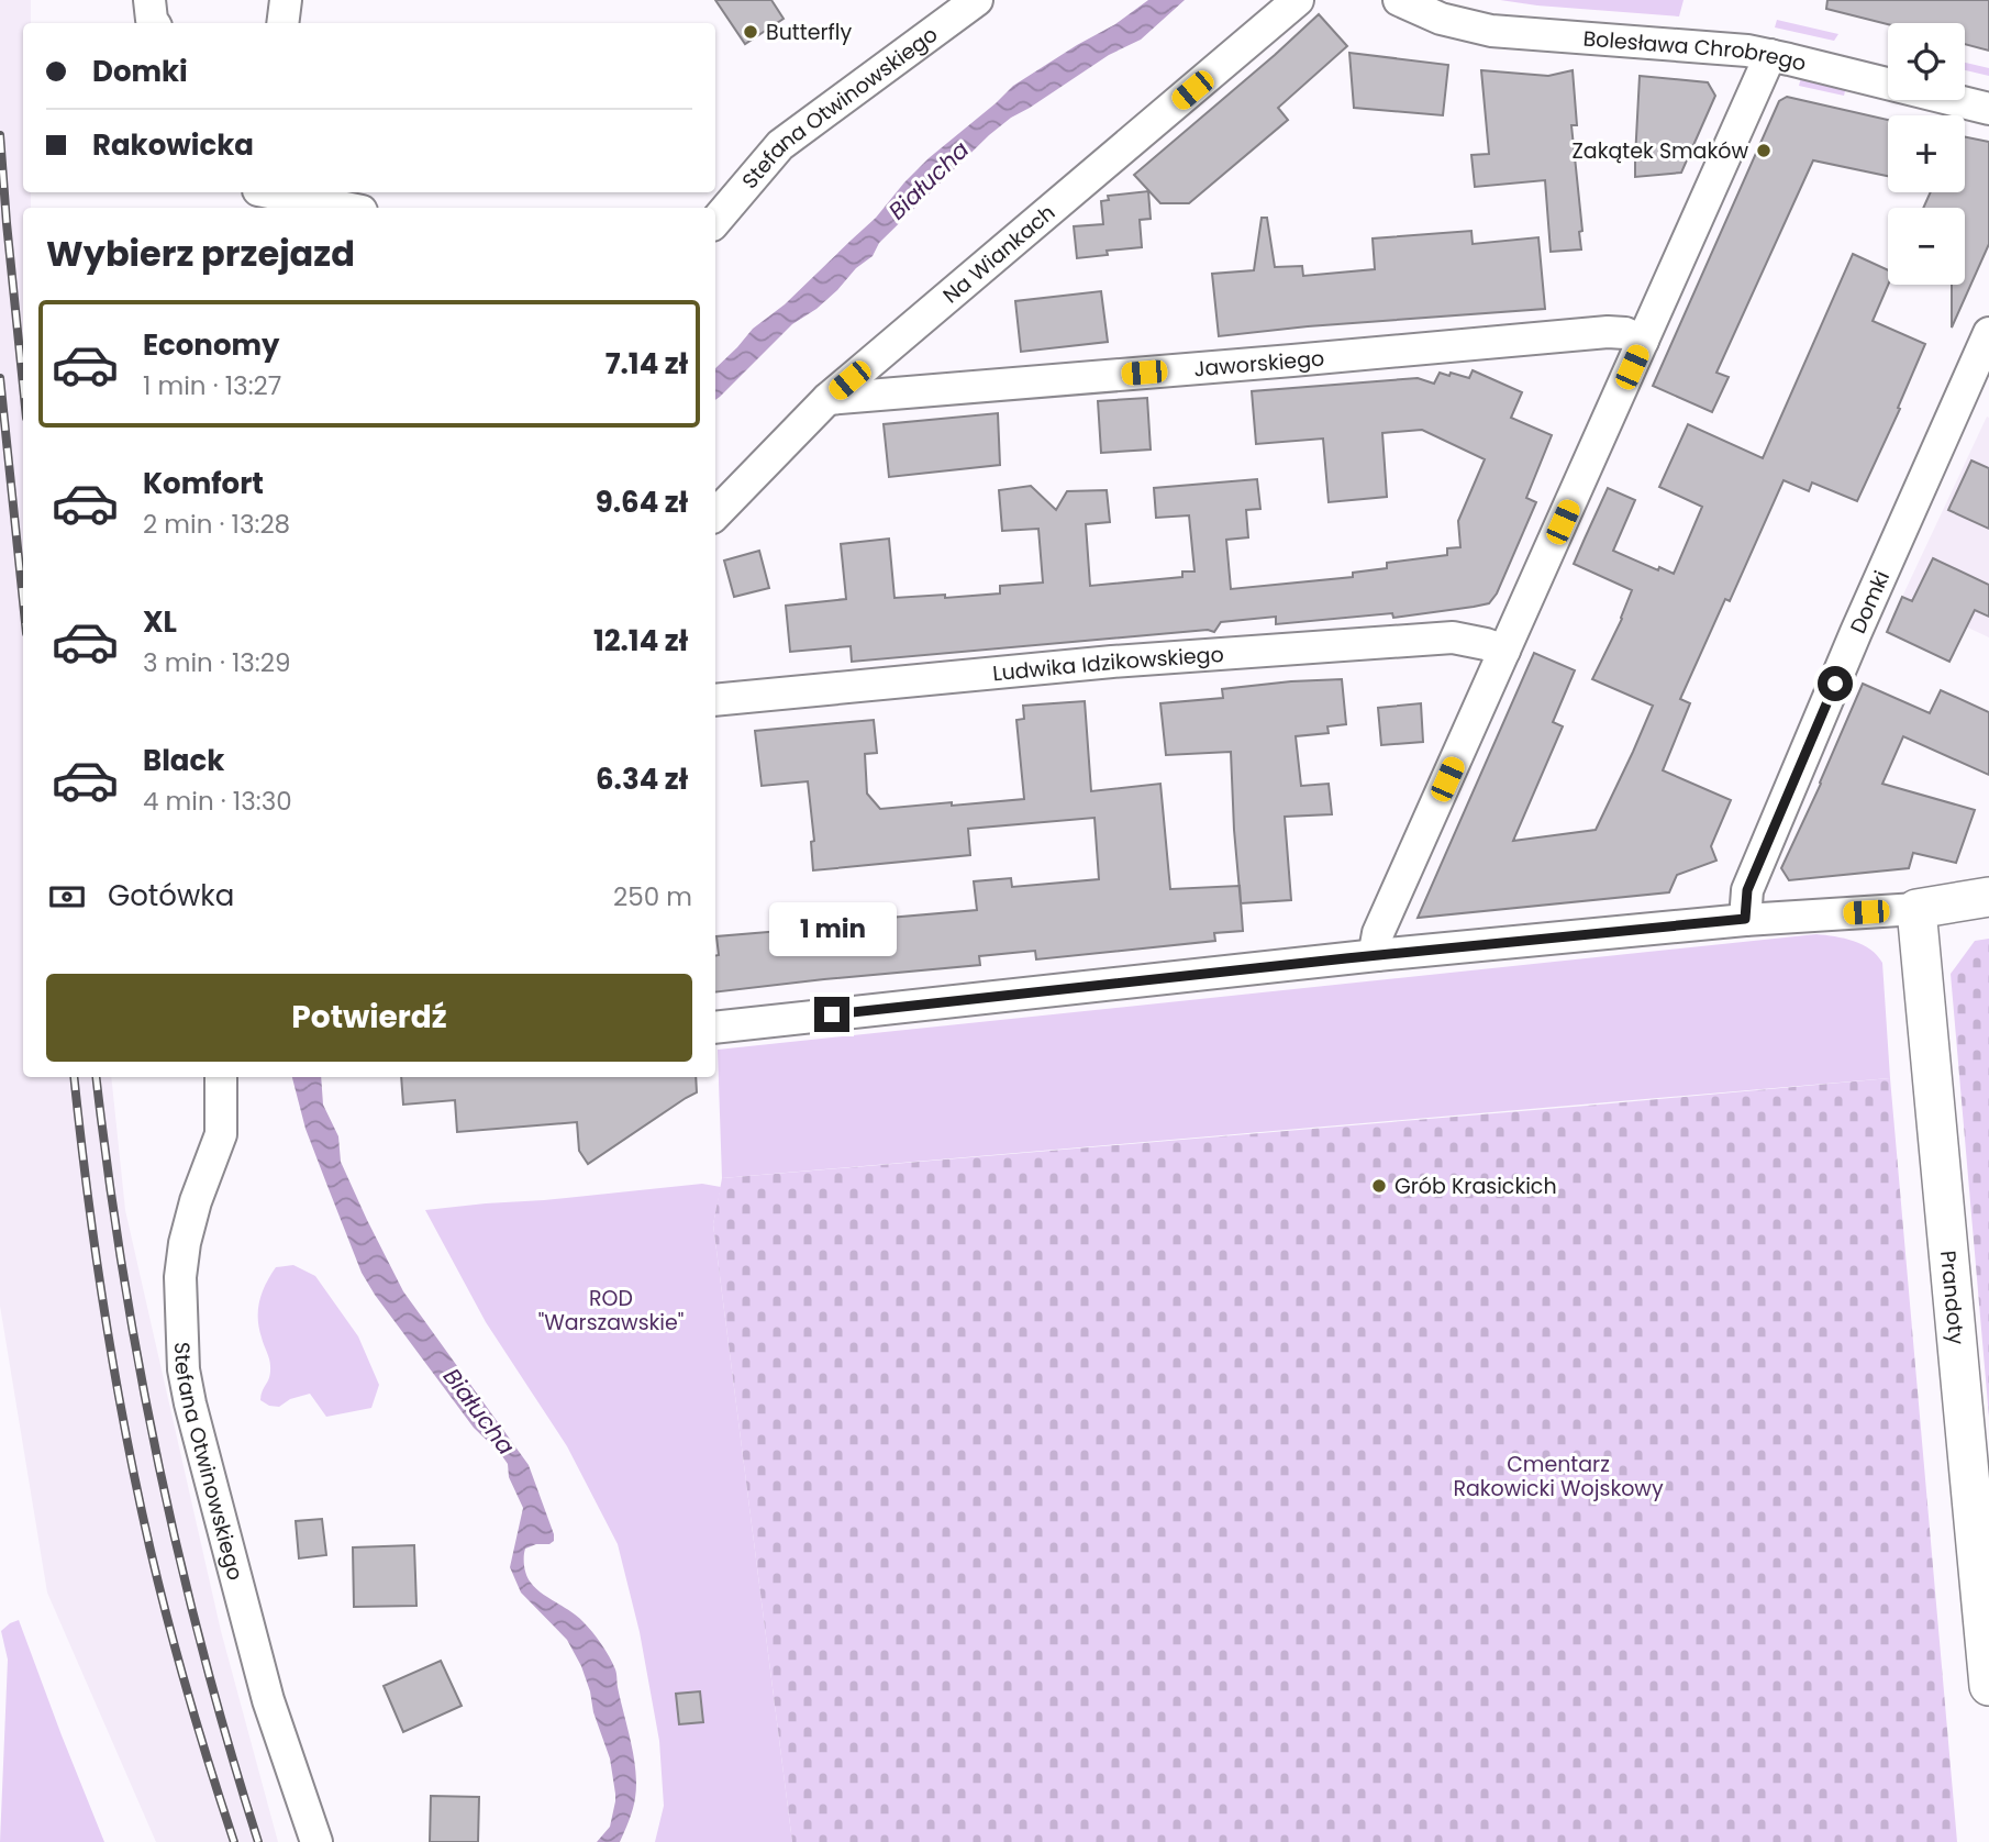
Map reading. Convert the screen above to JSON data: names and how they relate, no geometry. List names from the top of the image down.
{
  "streets": {
    "street": [
      "Bolesława Chrobrego",
      "Stefana Otwinowskiego",
      "Na Wiankach",
      "Jaworskiego",
      "Domki",
      "Ludwika Idzikowskiego",
      "Prandoty"
    ]
  },
  "crossings": [
    ["Na Wiankach", "Jaworskiego"]
  ],
  "water": ["Białucha"],
  "parks": ["ROD \"Warszawskie\"", "Cmentarz Rakowicki Wojskowy"],
  "places": ["Butterfly", "Zakątek Smaków", "Grób Krasickich"],
  "page": {
    "map_buttons": ["+", "−"],
    "banner": ["Domki", "Rakowicka"],
    "heading": "Wybierz przejazd",
    "list": [
      {
        "name": "Economy",
        "note": "1 min · 13:27",
        "value": "7.14 zł"
      },
      {
        "name": "Komfort",
        "note": "2 min · 13:28",
        "value": "9.64 zł"
      },
      {
        "name": "XL",
        "note": "3 min · 13:29",
        "value": "12.14 zł"
      },
      {
        "name": "Black",
        "note": "4 min · 13:30",
        "value": "6.34 zł"
      }
    ],
    "pay": ["Gotówka", "250 m"],
    "bubble": "1 min",
    "buttons": "Potwierdź"
  }
}
